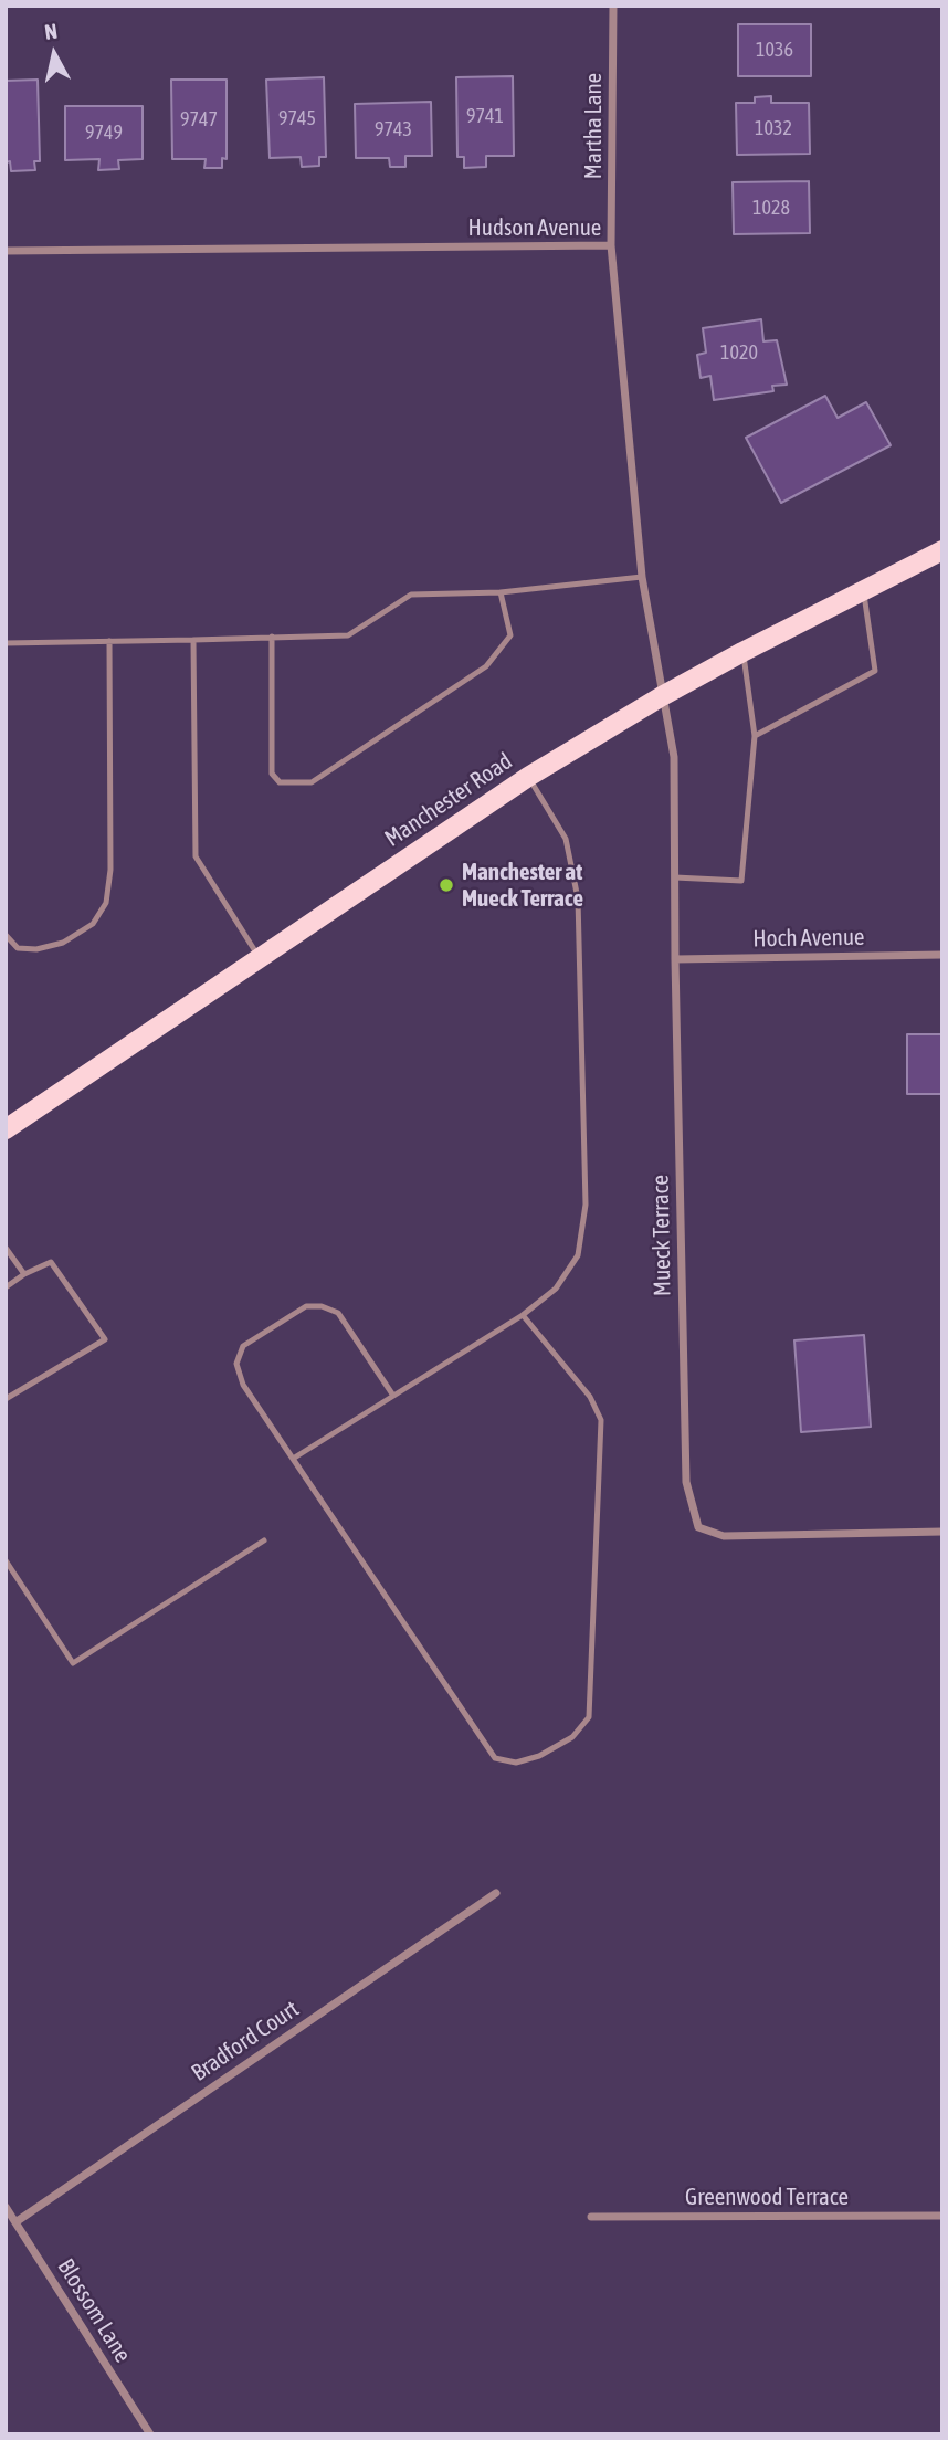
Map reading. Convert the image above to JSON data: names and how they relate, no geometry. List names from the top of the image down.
{
  "streets": {
    "main road": ["Manchester Road"],
    "street": [
      "Martha Lane",
      "Hudson Avenue",
      "Hoch Avenue",
      "Mueck Terrace",
      "Bradford Court",
      "Greenwood Terrace",
      "Blossom Lane"
    ]
  },
  "crossings": [
    ["Martha Lane", "Hudson Avenue"],
    ["Hudson Avenue", "Manchester Road"],
    ["Hudson Avenue", "Mueck Terrace"],
    ["Manchester Road", "Mueck Terrace"],
    ["Hoch Avenue", "Mueck Terrace"],
    ["Bradford Court", "Blossom Lane"]
  ],
  "places": ["Manchester at Mueck Terrace"],
  "house_numbers": [
    "1036",
    "9741",
    "9745",
    "9747",
    "1032",
    "9743",
    "9749",
    "1028",
    "1020"
  ],
  "north": "top"
}
